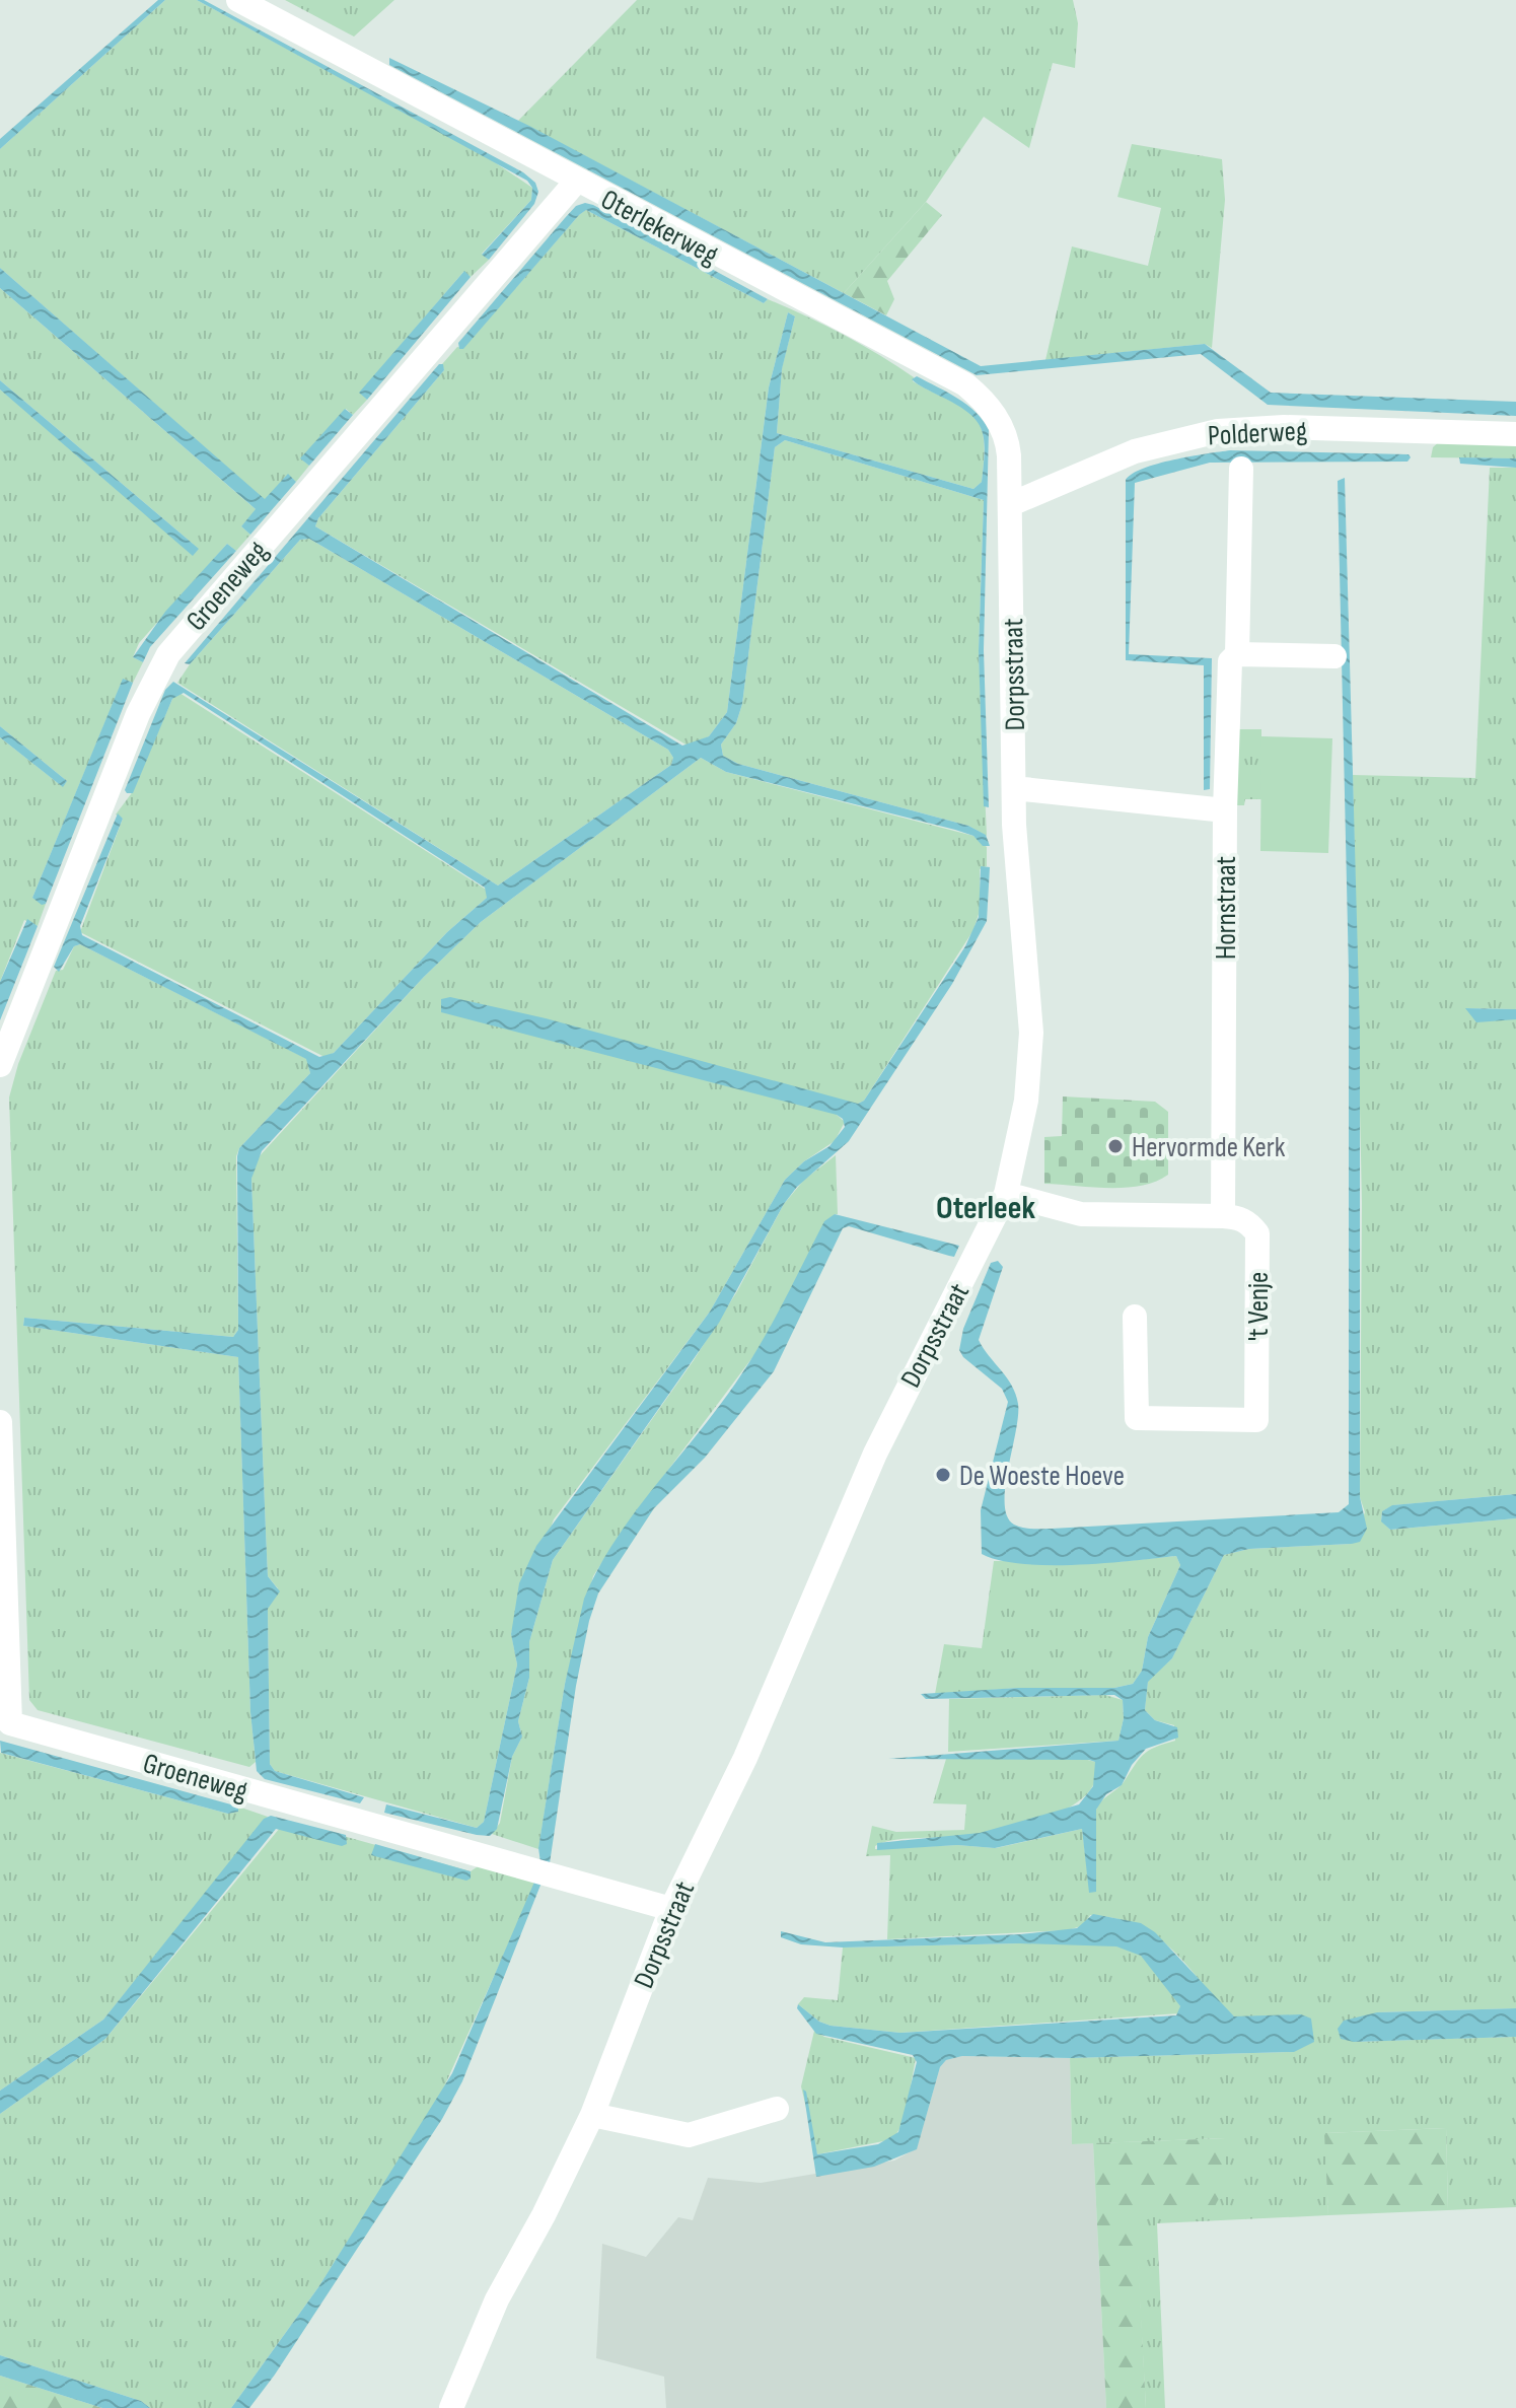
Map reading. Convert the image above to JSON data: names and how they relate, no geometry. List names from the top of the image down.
{
  "streets": {
    "street": [
      "Oterlekerweg",
      "Polderweg",
      "Groeneweg",
      "Dorpsstraat",
      "Hornstraat",
      "'t Venje"
    ]
  },
  "crossings": [
    ["Oterlekerweg", "Polderweg"],
    ["Oterlekerweg", "Groeneweg"],
    ["Oterlekerweg", "Dorpsstraat"],
    ["Polderweg", "Dorpsstraat"],
    ["Groeneweg", "Dorpsstraat"],
    ["Dorpsstraat", "'t Venje"],
    ["Hornstraat", "'t Venje"]
  ],
  "districts": ["Oterleek"],
  "places": ["Hervormde Kerk", "De Woeste Hoeve"]
}
